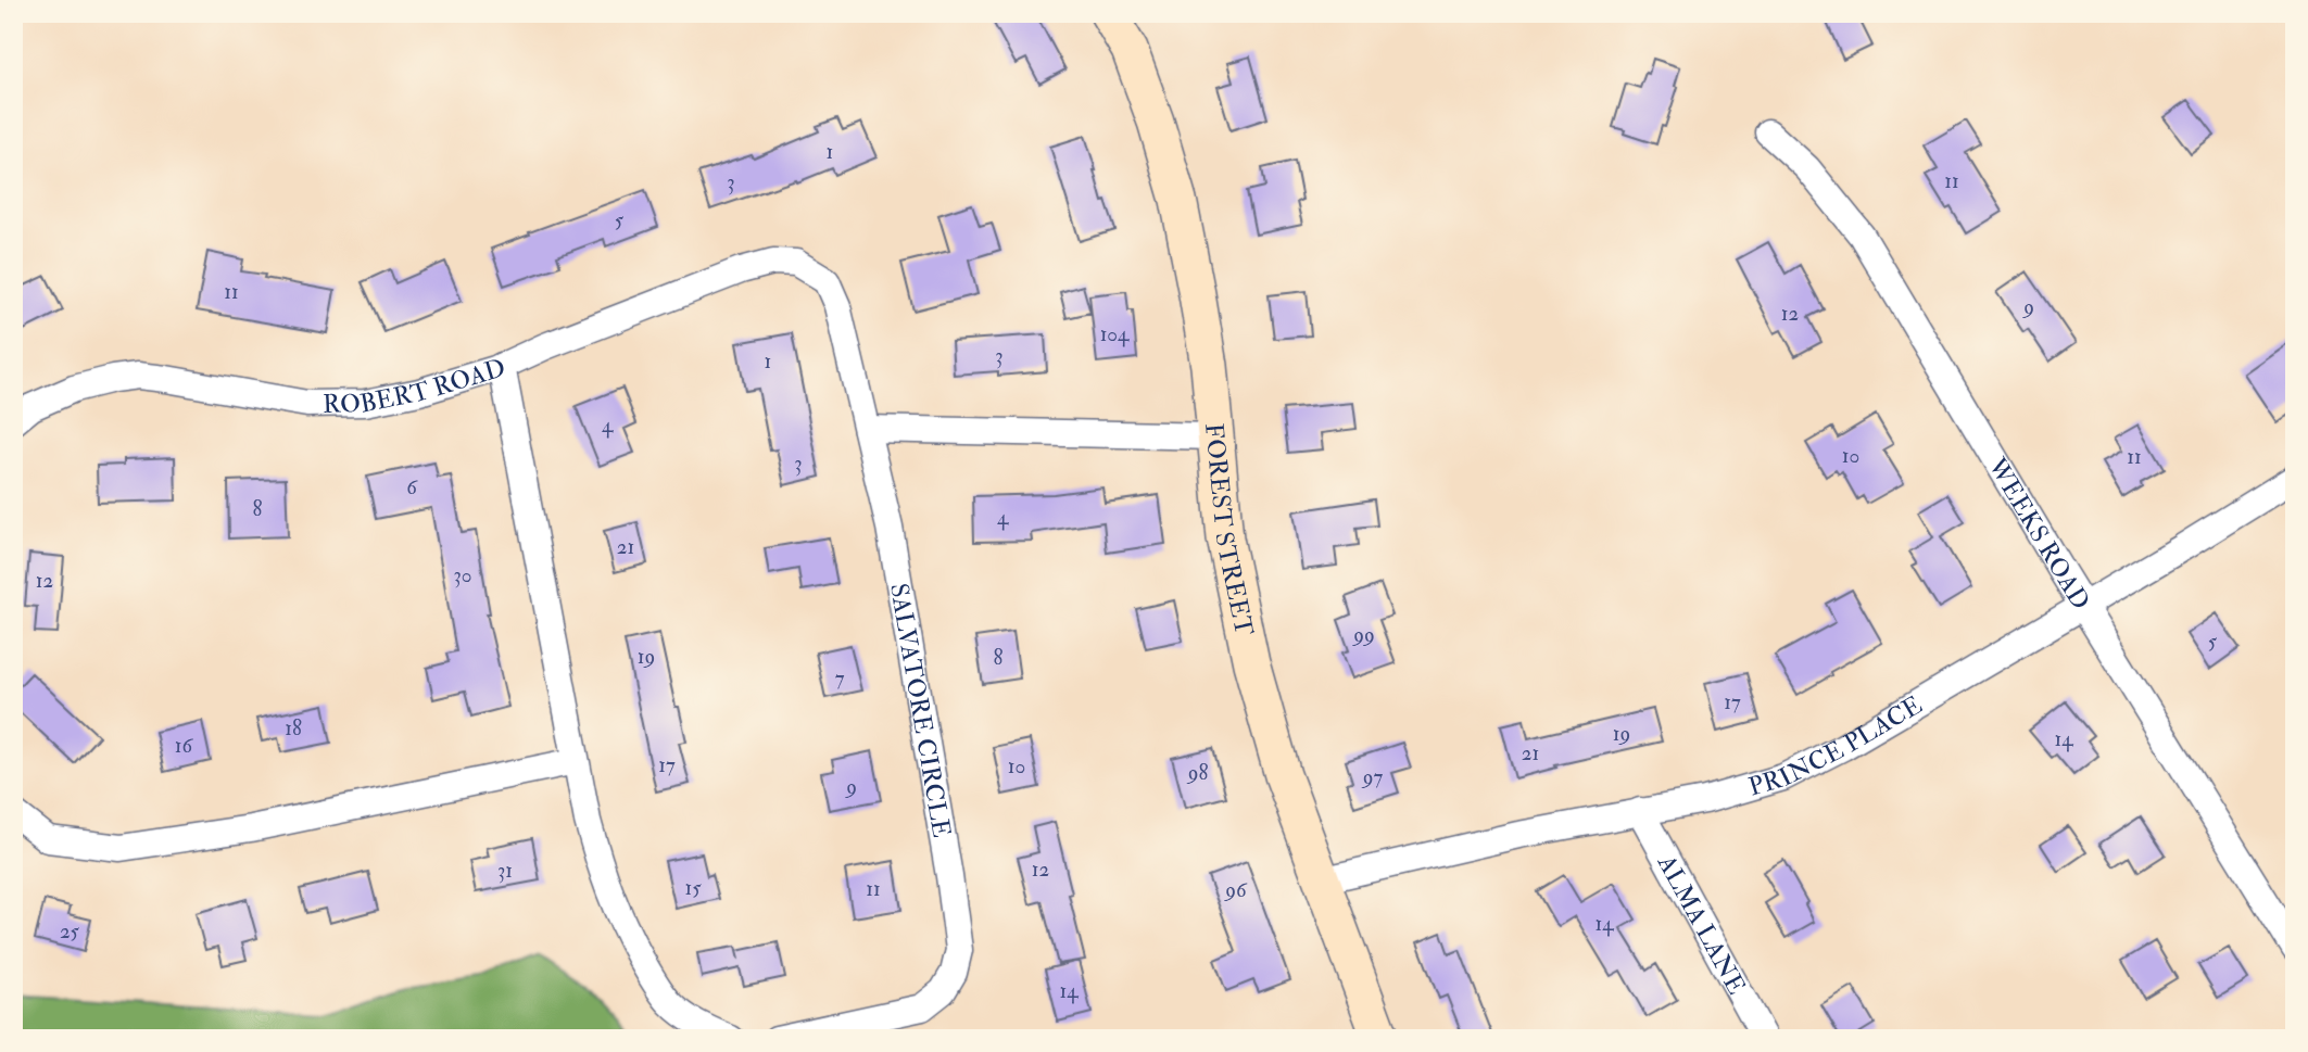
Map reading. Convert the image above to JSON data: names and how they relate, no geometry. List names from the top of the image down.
{
  "streets": {
    "street": [
      "ROBERT ROAD",
      "FOREST STREET",
      "WEEKS ROAD",
      "SALVATORE CIRCLE",
      "PRINCE PLACE",
      "ALMA LANE"
    ]
  },
  "crossings": [
    ["ROBERT ROAD", "SALVATORE CIRCLE"],
    ["FOREST STREET", "PRINCE PLACE"],
    ["WEEKS ROAD", "PRINCE PLACE"],
    ["PRINCE PLACE", "ALMA LANE"]
  ],
  "house_numbers": [
    "1",
    "11",
    "3",
    "5",
    "11",
    "9",
    "12",
    "104",
    "3",
    "1",
    "4",
    "10",
    "11",
    "3",
    "6",
    "8",
    "4",
    "21",
    "30",
    "12",
    "99",
    "5",
    "19",
    "8",
    "7",
    "17",
    "18",
    "19",
    "14",
    "16",
    "21",
    "17",
    "10",
    "98",
    "97",
    "9",
    "12",
    "31",
    "15",
    "11",
    "96",
    "14",
    "25",
    "14"
  ]
}
